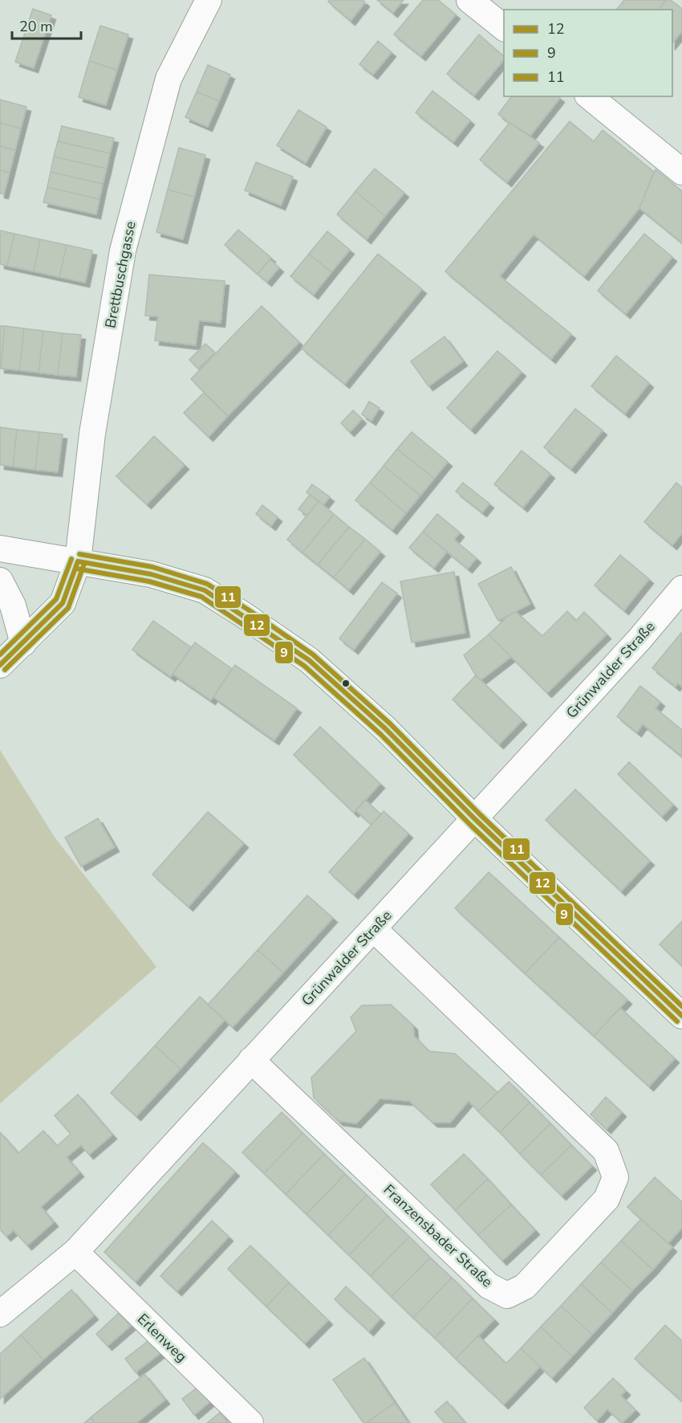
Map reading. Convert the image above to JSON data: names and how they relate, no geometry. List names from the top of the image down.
{
  "streets": {
    "street": [
      "Brettbuschgasse",
      "Grünwalder Straße",
      "Franzensbader Straße",
      "Erlenweg"
    ]
  },
  "crossings": [
    ["Grünwalder Straße", "Franzensbader Straße"],
    ["Grünwalder Straße", "Erlenweg"]
  ],
  "lines": ["transit line 11", "transit line 12", "transit line 9"],
  "legend": ["12", "9", "11"],
  "scale_bar": "20 m"
}
